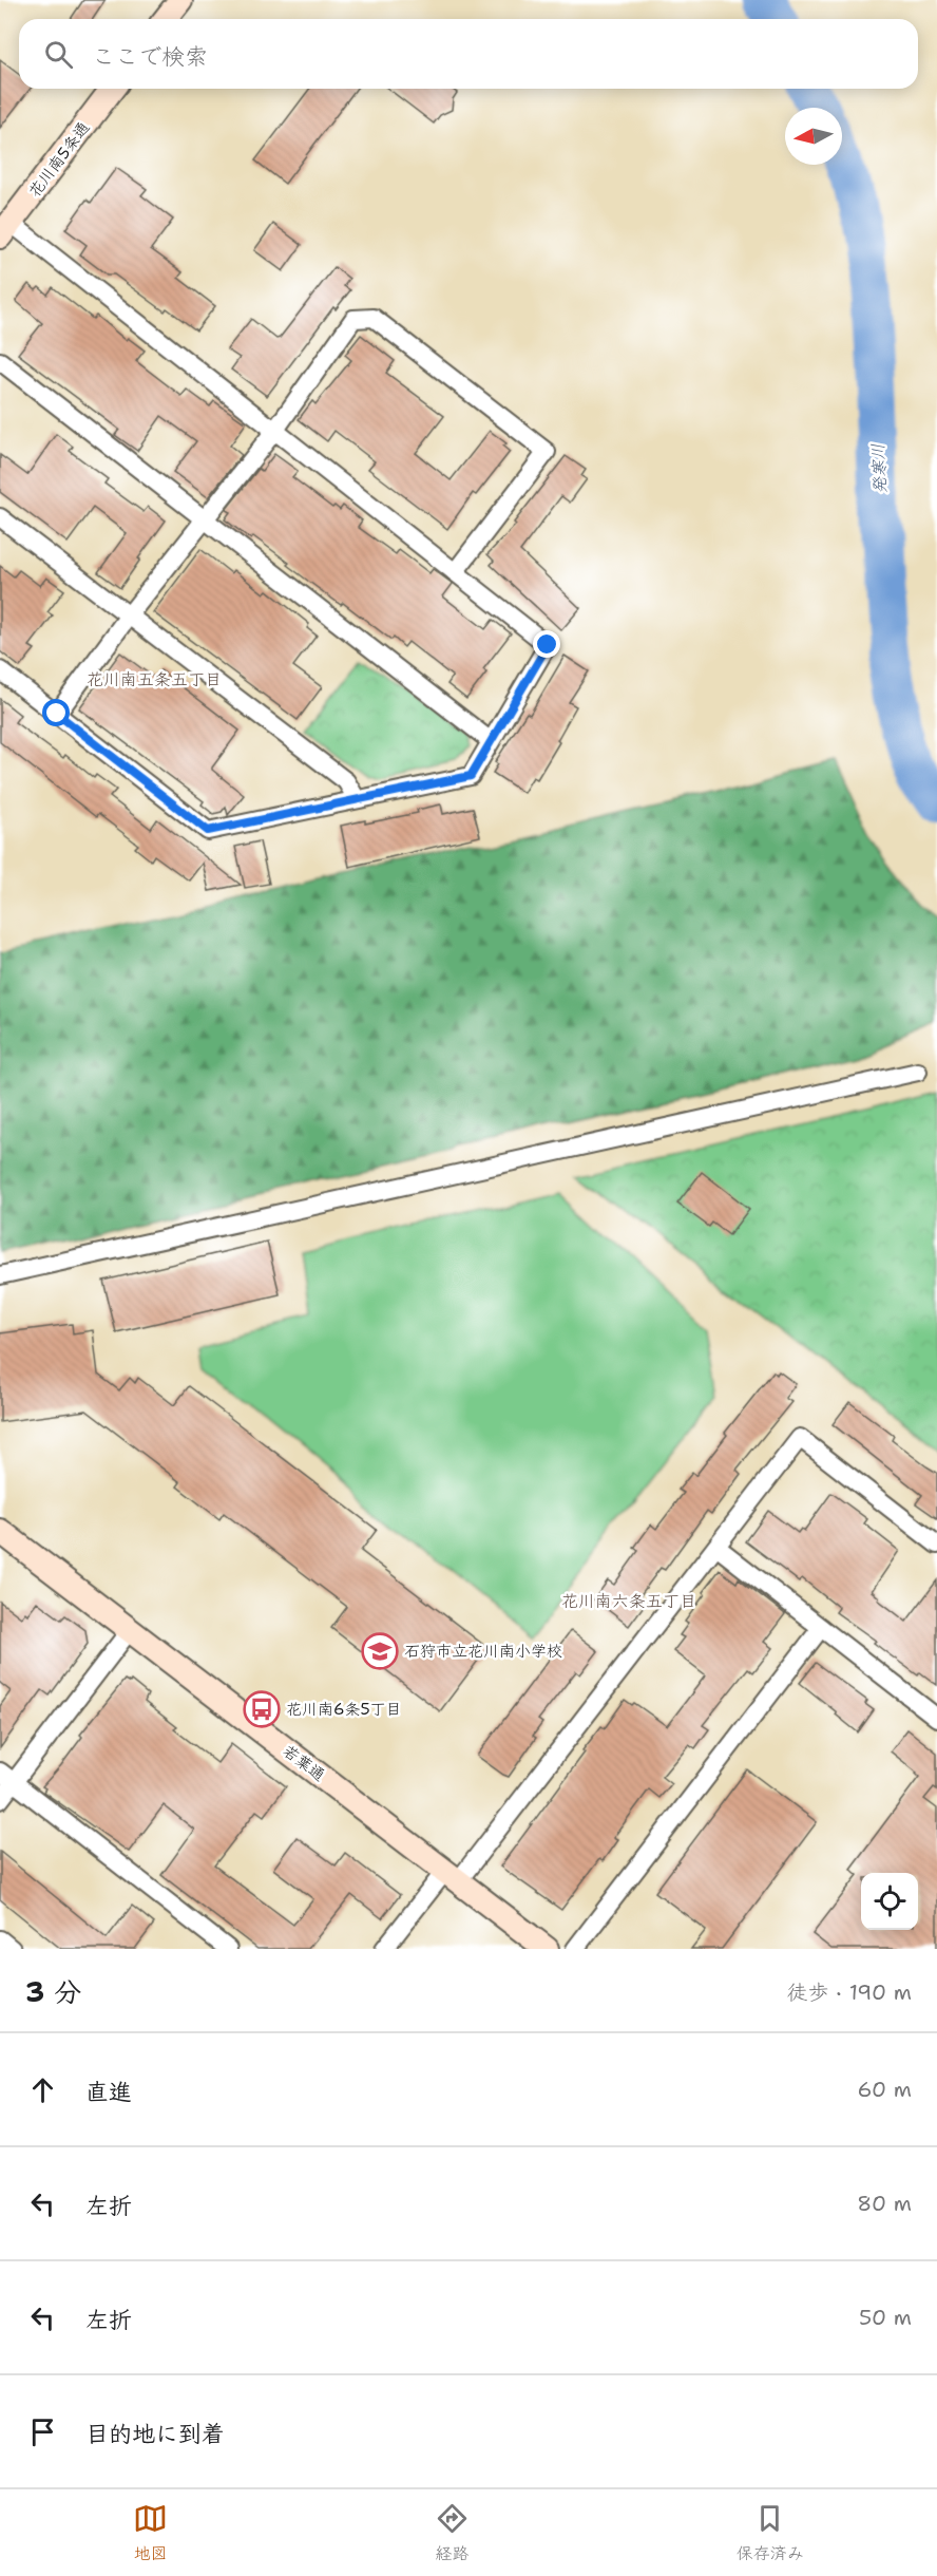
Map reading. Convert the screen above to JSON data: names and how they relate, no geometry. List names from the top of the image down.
{
  "streets": {
    "street": ["花川南5条通", "若葉通"]
  },
  "districts": ["花川南五条五丁目", "花川南六条五丁目"],
  "water": ["発寒川"],
  "places": {
    "school or university": ["石狩市立花川南小学校"],
    "bus stop": ["花川南6条5丁目"]
  },
  "north": "left",
  "page": {
    "search": "ここで検索",
    "heading": ["3 分", "徒歩 · 190 m"],
    "list": [
      ["直進", "60 m"],
      ["左折", "80 m"],
      ["左折", "50 m"],
      "目的地に到着"
    ],
    "nav": ["地図", "経路", "保存済み"]
  }
}
